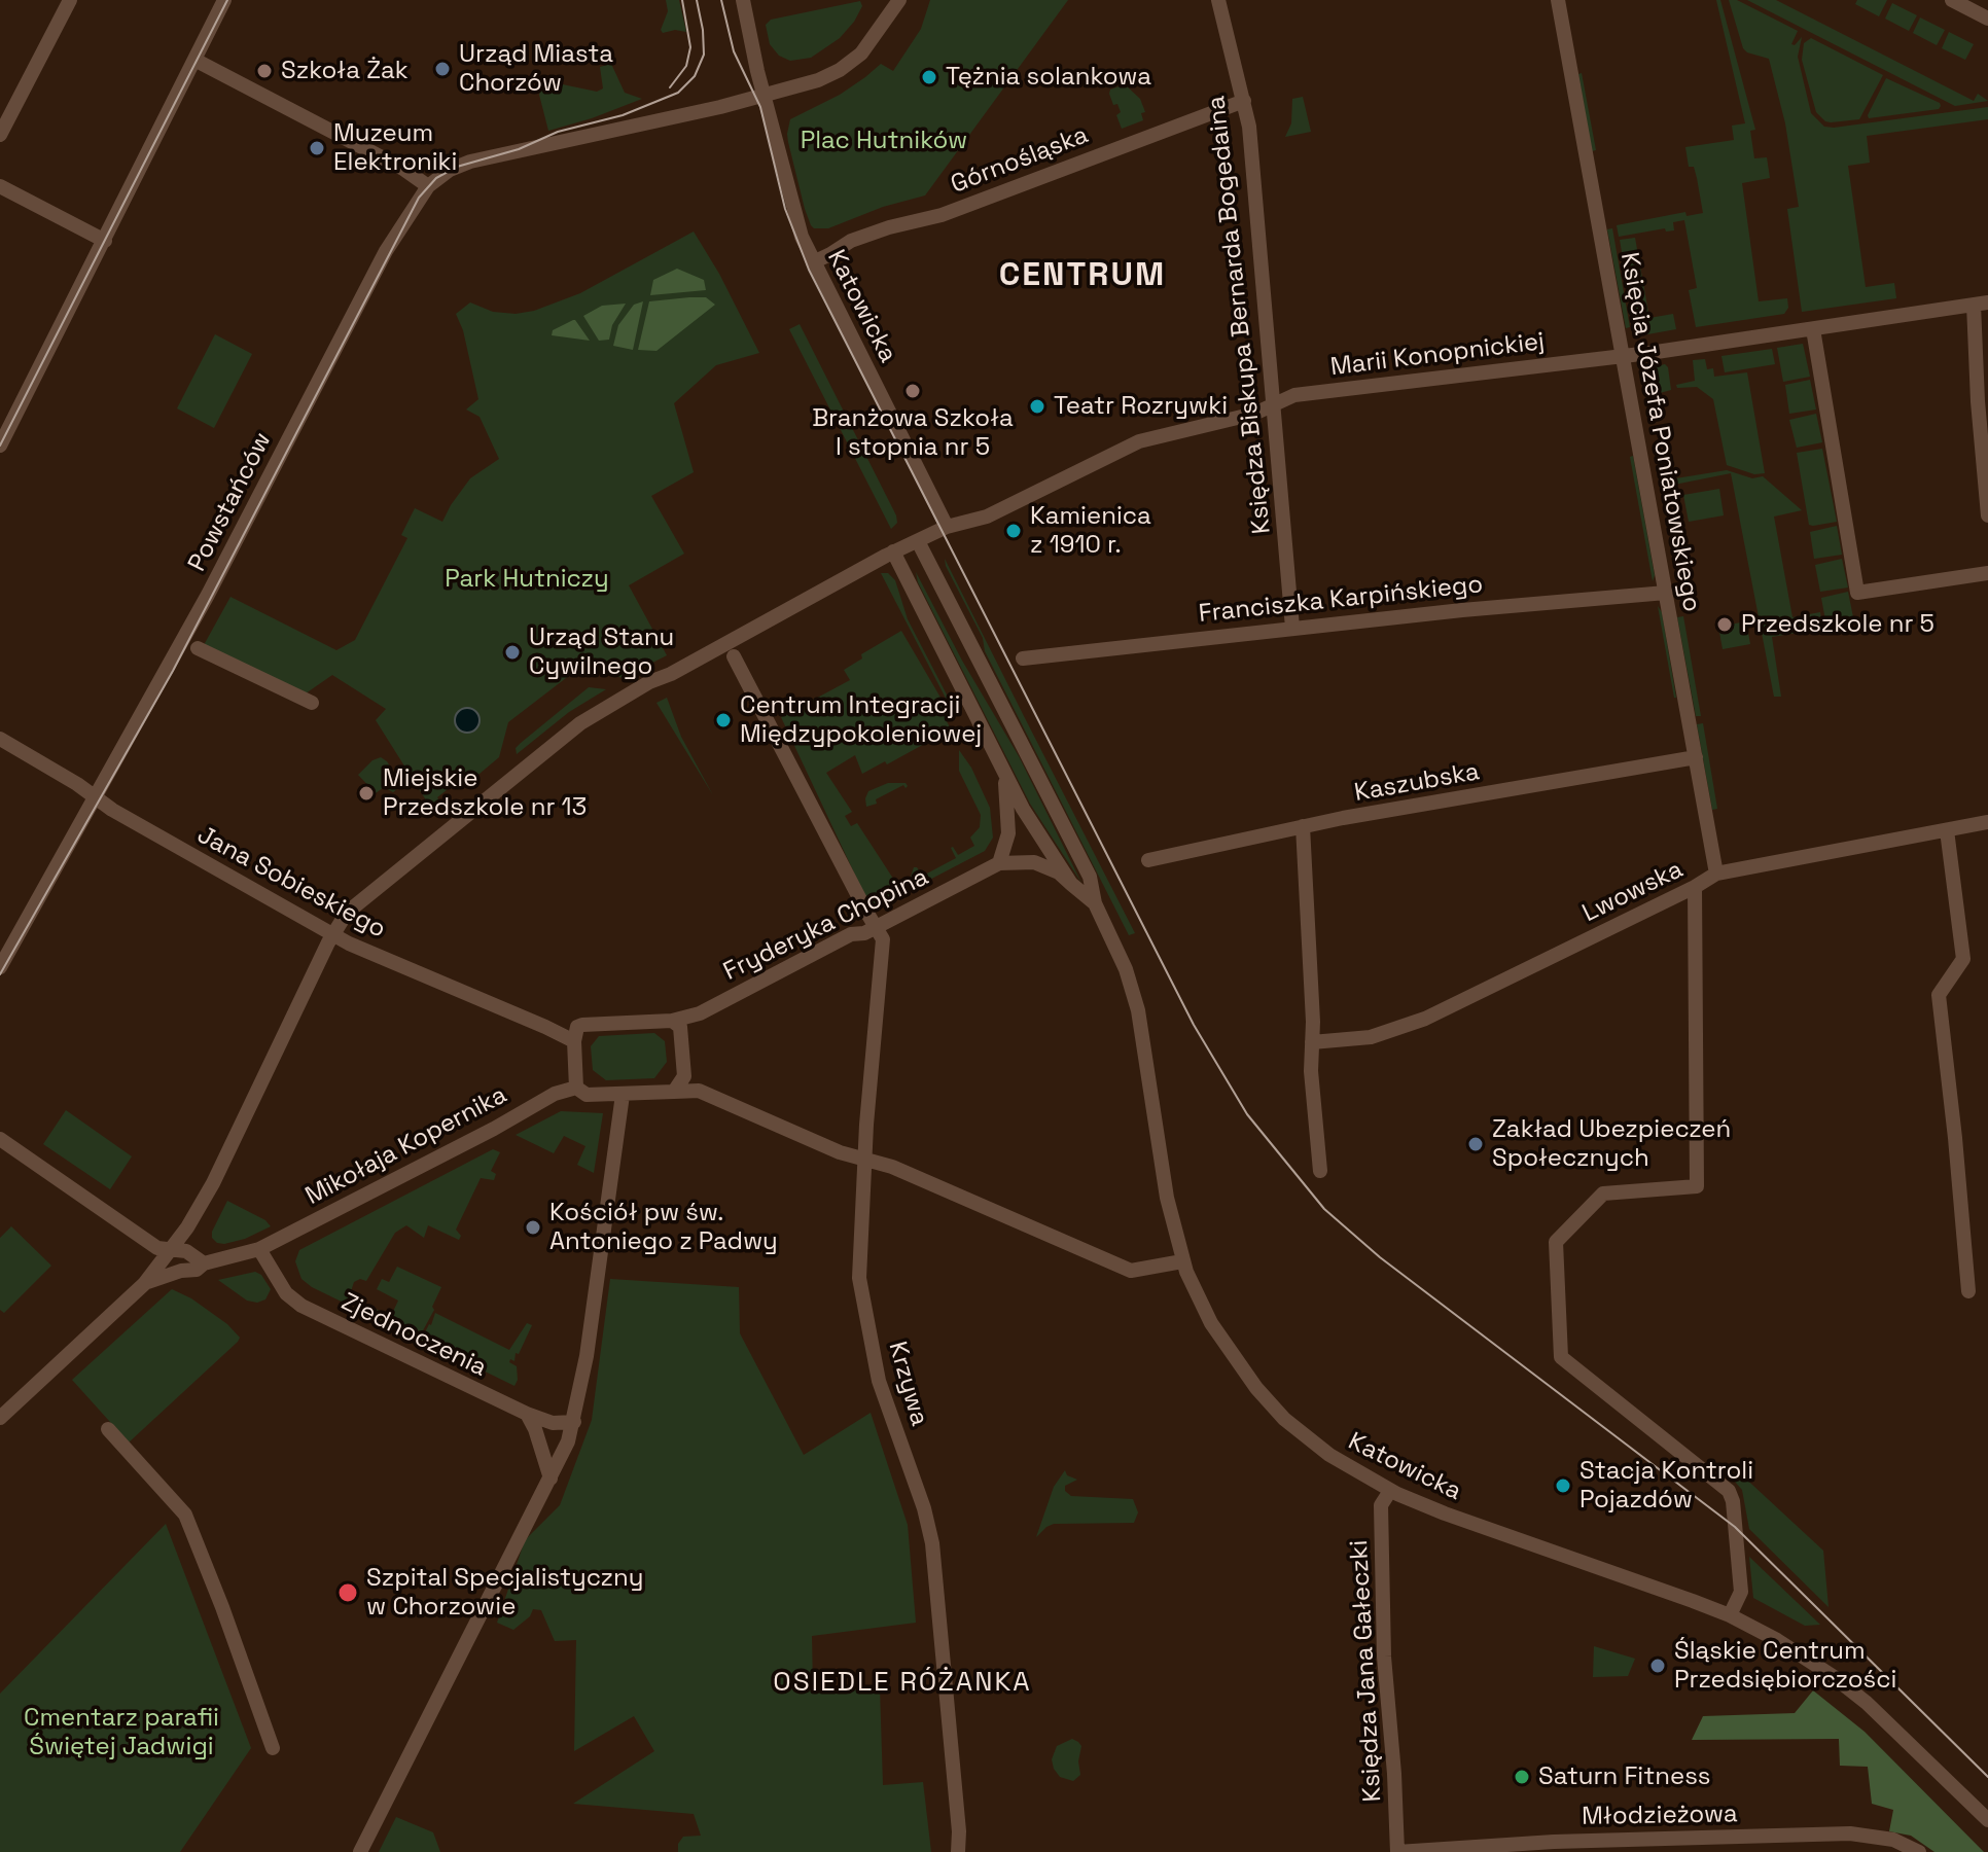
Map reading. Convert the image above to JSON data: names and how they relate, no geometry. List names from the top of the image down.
{
  "streets": {
    "street": [
      "Górnośląska",
      "Katowicka",
      "Księdza Biskupa Bernarda Bogedaina",
      "Marii Konopnickiej",
      "Księcia Józefa Poniatowskiego",
      "Powstańców",
      "Franciszka Karpińskiego",
      "Kaszubska",
      "Jana Sobieskiego",
      "Lwowska",
      "Fryderyka Chopina",
      "Mikołaja Kopernika",
      "Zjednoczenia",
      "Krzywa",
      "Księdza Jana Gałeczki",
      "Młodzieżowa"
    ]
  },
  "crossings": [
    ["Górnośląska", "Katowicka"],
    ["Górnośląska", "Księdza Biskupa Bernarda Bogedaina"],
    ["Katowicka", "Marii Konopnickiej"],
    ["Katowicka", "Powstańców"],
    ["Katowicka", "Księdza Jana Gałeczki"],
    ["Księdza Biskupa Bernarda Bogedaina", "Marii Konopnickiej"],
    ["Księdza Biskupa Bernarda Bogedaina", "Franciszka Karpińskiego"],
    ["Marii Konopnickiej", "Księcia Józefa Poniatowskiego"],
    ["Marii Konopnickiej", "Jana Sobieskiego"],
    ["Marii Konopnickiej", "Mikołaja Kopernika"],
    ["Księcia Józefa Poniatowskiego", "Franciszka Karpińskiego"],
    ["Księcia Józefa Poniatowskiego", "Kaszubska"],
    ["Księcia Józefa Poniatowskiego", "Lwowska"],
    ["Powstańców", "Jana Sobieskiego"],
    ["Jana Sobieskiego", "Fryderyka Chopina"],
    ["Fryderyka Chopina", "Krzywa"],
    ["Mikołaja Kopernika", "Zjednoczenia"],
    ["Księdza Jana Gałeczki", "Młodzieżowa"]
  ],
  "districts": ["CENTRUM", "OSIEDLE RÓŻANKA"],
  "parks": ["Plac Hutników", "Park Hutniczy", "Cmentarz parafii Świętej Jadwigi"],
  "places": [
    "Urząd Miasta Chorzów",
    "Szkoła Żak",
    "Tężnia solankowa",
    "Muzeum Elektroniki",
    "Branżowa Szkoła I stopnia nr 5",
    "Teatr Rozrywki",
    "Kamienica z 1910 r.",
    "Przedszkole nr 5",
    "Urząd Stanu Cywilnego",
    "Centrum Integracji Międzypokoleniowej",
    "Miejskie Przedszkole nr 13",
    "Zakład Ubezpieczeń Społecznych",
    "Kościół pw św. Antoniego z Padwy",
    "Stacja Kontroli Pojazdów",
    "Szpital Specjalistyczny w Chorzowie",
    "Śląskie Centrum Przedsiębiorczości",
    "Saturn Fitness"
  ]
}
